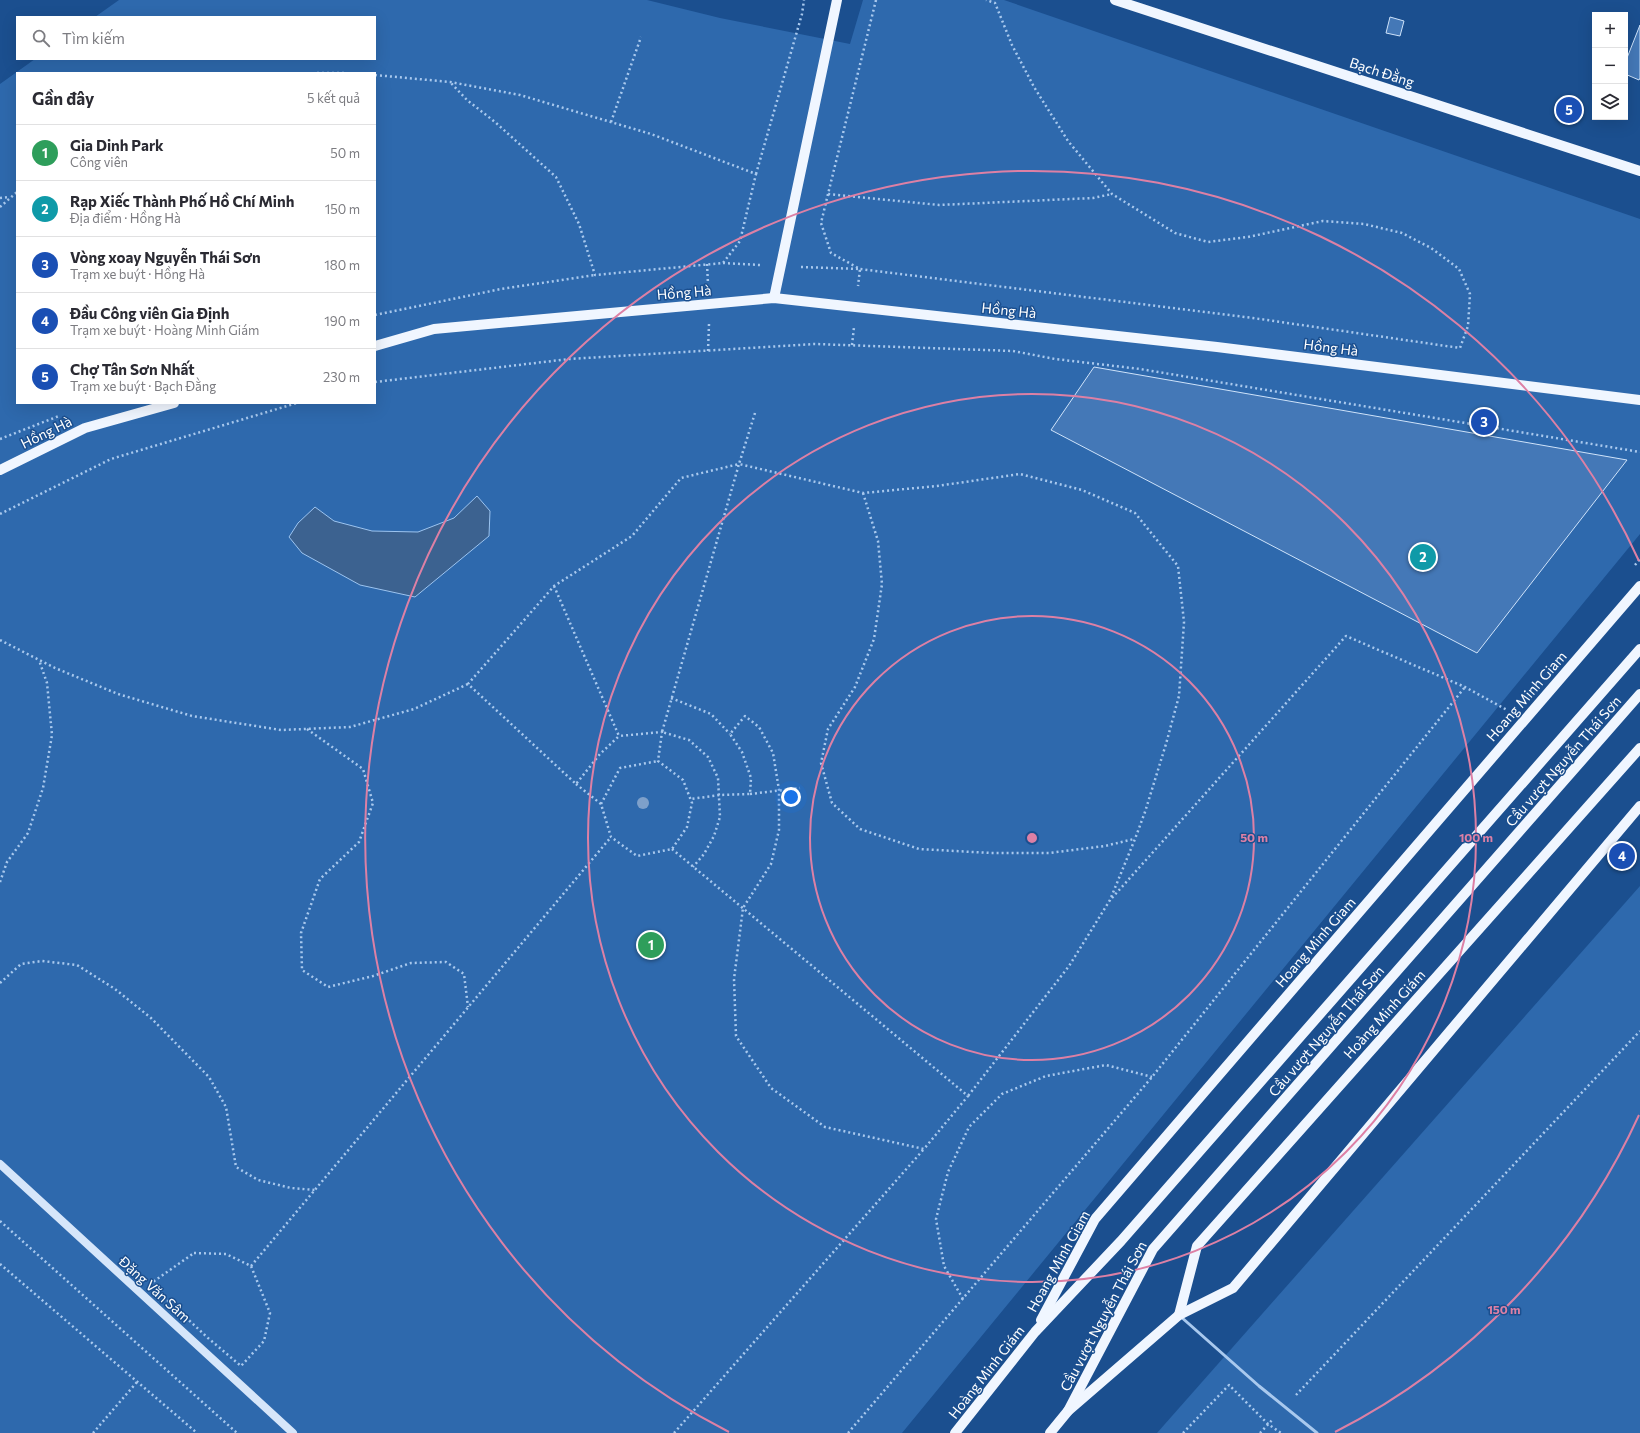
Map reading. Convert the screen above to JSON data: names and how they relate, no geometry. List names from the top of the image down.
{
  "streets": {
    "main road": [
      "Bạch Đằng",
      "Hồng Hà",
      "Hoang Minh Giam",
      "Cầu vượt Nguyễn Thái Sơn",
      "Hoàng Minh Giám"
    ],
    "street": ["Đặng Văn Sâm"]
  },
  "crossings": [
    ["Hoang Minh Giam", "Hoàng Minh Giám"],
    ["Cầu vượt Nguyễn Thái Sơn", "Hoàng Minh Giám"]
  ],
  "page": {
    "map_buttons": ["+", "−"],
    "search": "Tìm kiếm",
    "heading": ["Gần đây", "5 kết quả"],
    "pins": [
      "5",
      "3",
      "2",
      "4",
      "1"
    ],
    "list": [
      {
        "mark": "1",
        "name": "Gia Dinh Park",
        "note": "Công viên",
        "value": "50 m"
      },
      {
        "mark": "2",
        "name": "Rạp Xiếc Thành Phố Hồ Chí Minh",
        "note": "Địa điểm · Hồng Hà",
        "value": "150 m"
      },
      {
        "mark": "3",
        "name": "Vòng xoay Nguyễn Thái Sơn",
        "note": "Trạm xe buýt · Hồng Hà",
        "value": "180 m"
      },
      {
        "mark": "4",
        "name": "Đầu Công viên Gia Định",
        "note": "Trạm xe buýt · Hoàng Minh Giám",
        "value": "190 m"
      },
      {
        "mark": "5",
        "name": "Chợ Tân Sơn Nhất",
        "note": "Trạm xe buýt · Bạch Đằng",
        "value": "230 m"
      }
    ]
  },
  "rings": ["50 m", "100 m", "150 m"]
}
